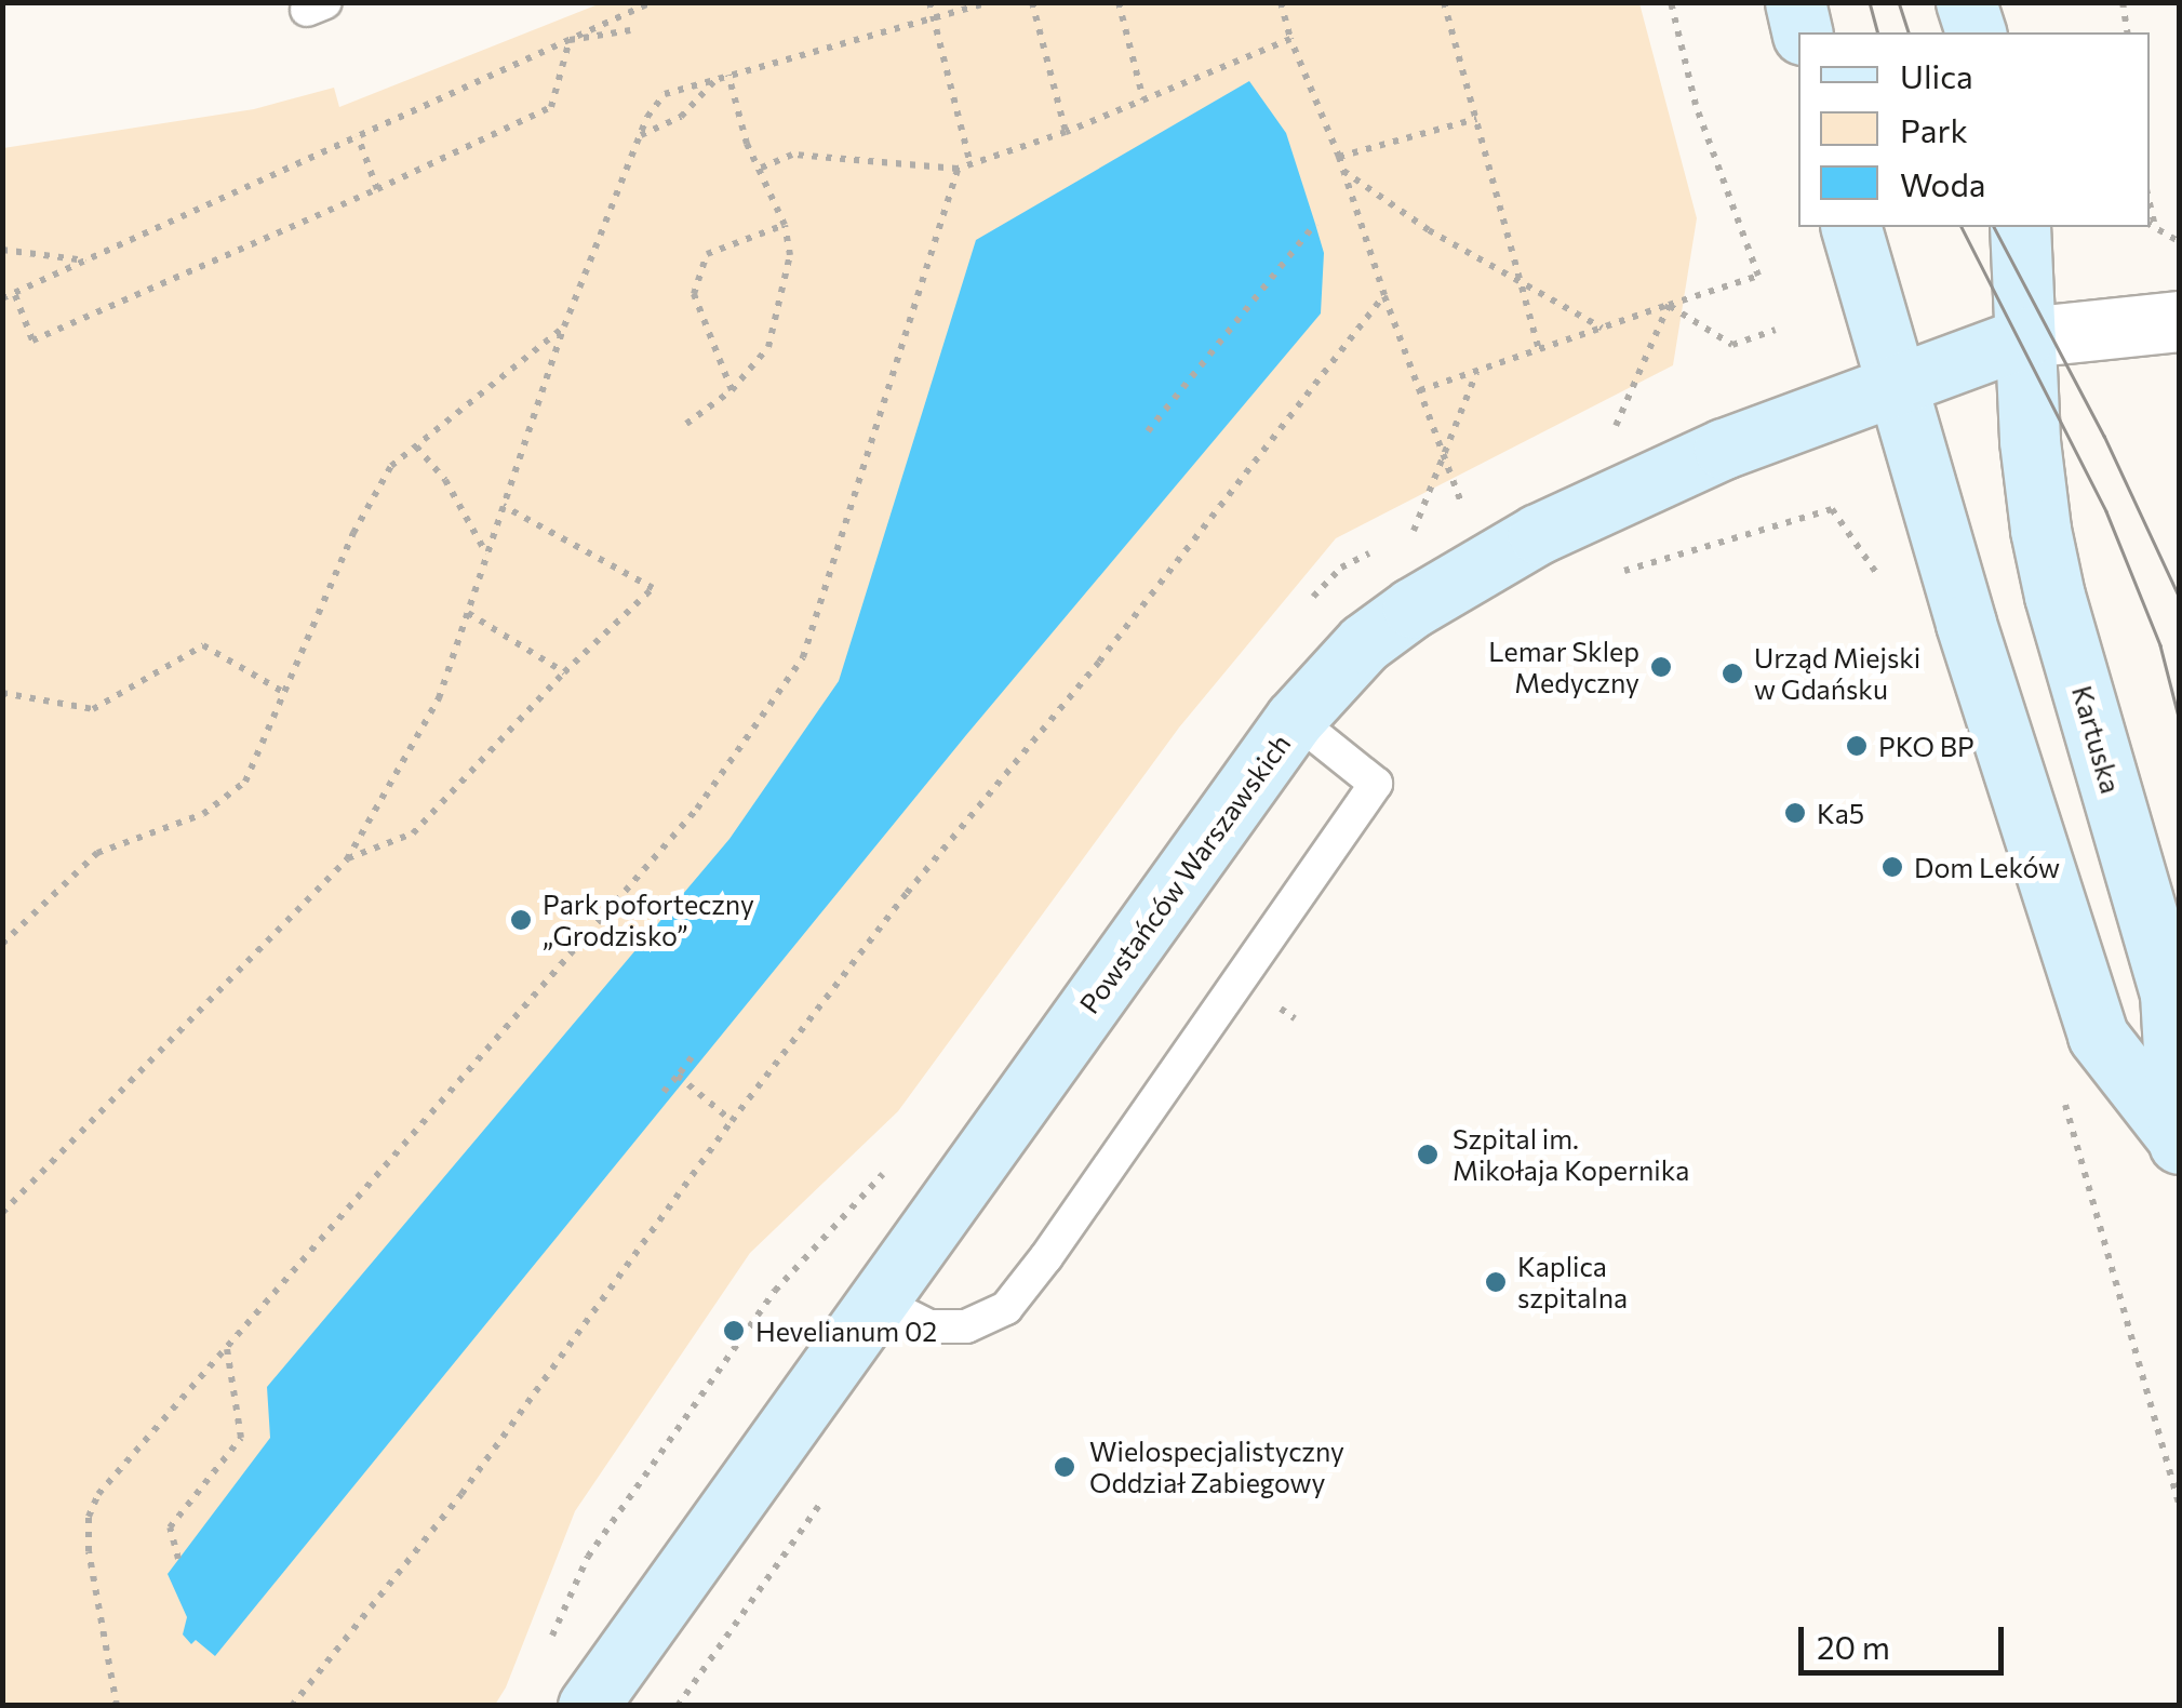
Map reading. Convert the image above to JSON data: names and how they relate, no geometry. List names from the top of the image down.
{
  "streets": {
    "street": ["Kartuska", "Powstańców Warszawskich"]
  },
  "crossings": [
    ["Kartuska", "Powstańców Warszawskich"]
  ],
  "places": [
    "Lemar Sklep Medyczny",
    "Urząd Miejski w Gdańsku",
    "PKO BP",
    "Ka5",
    "Dom Leków",
    "Park poforteczny „Grodzisko”",
    "Szpital im. Mikołaja Kopernika",
    "Kaplica szpitalna",
    "Hevelianum 02",
    "Wielospecjalistyczny Oddział Zabiegowy"
  ],
  "legend": ["Ulica", "Park", "Woda"],
  "scale_bar": "20 m"
}
